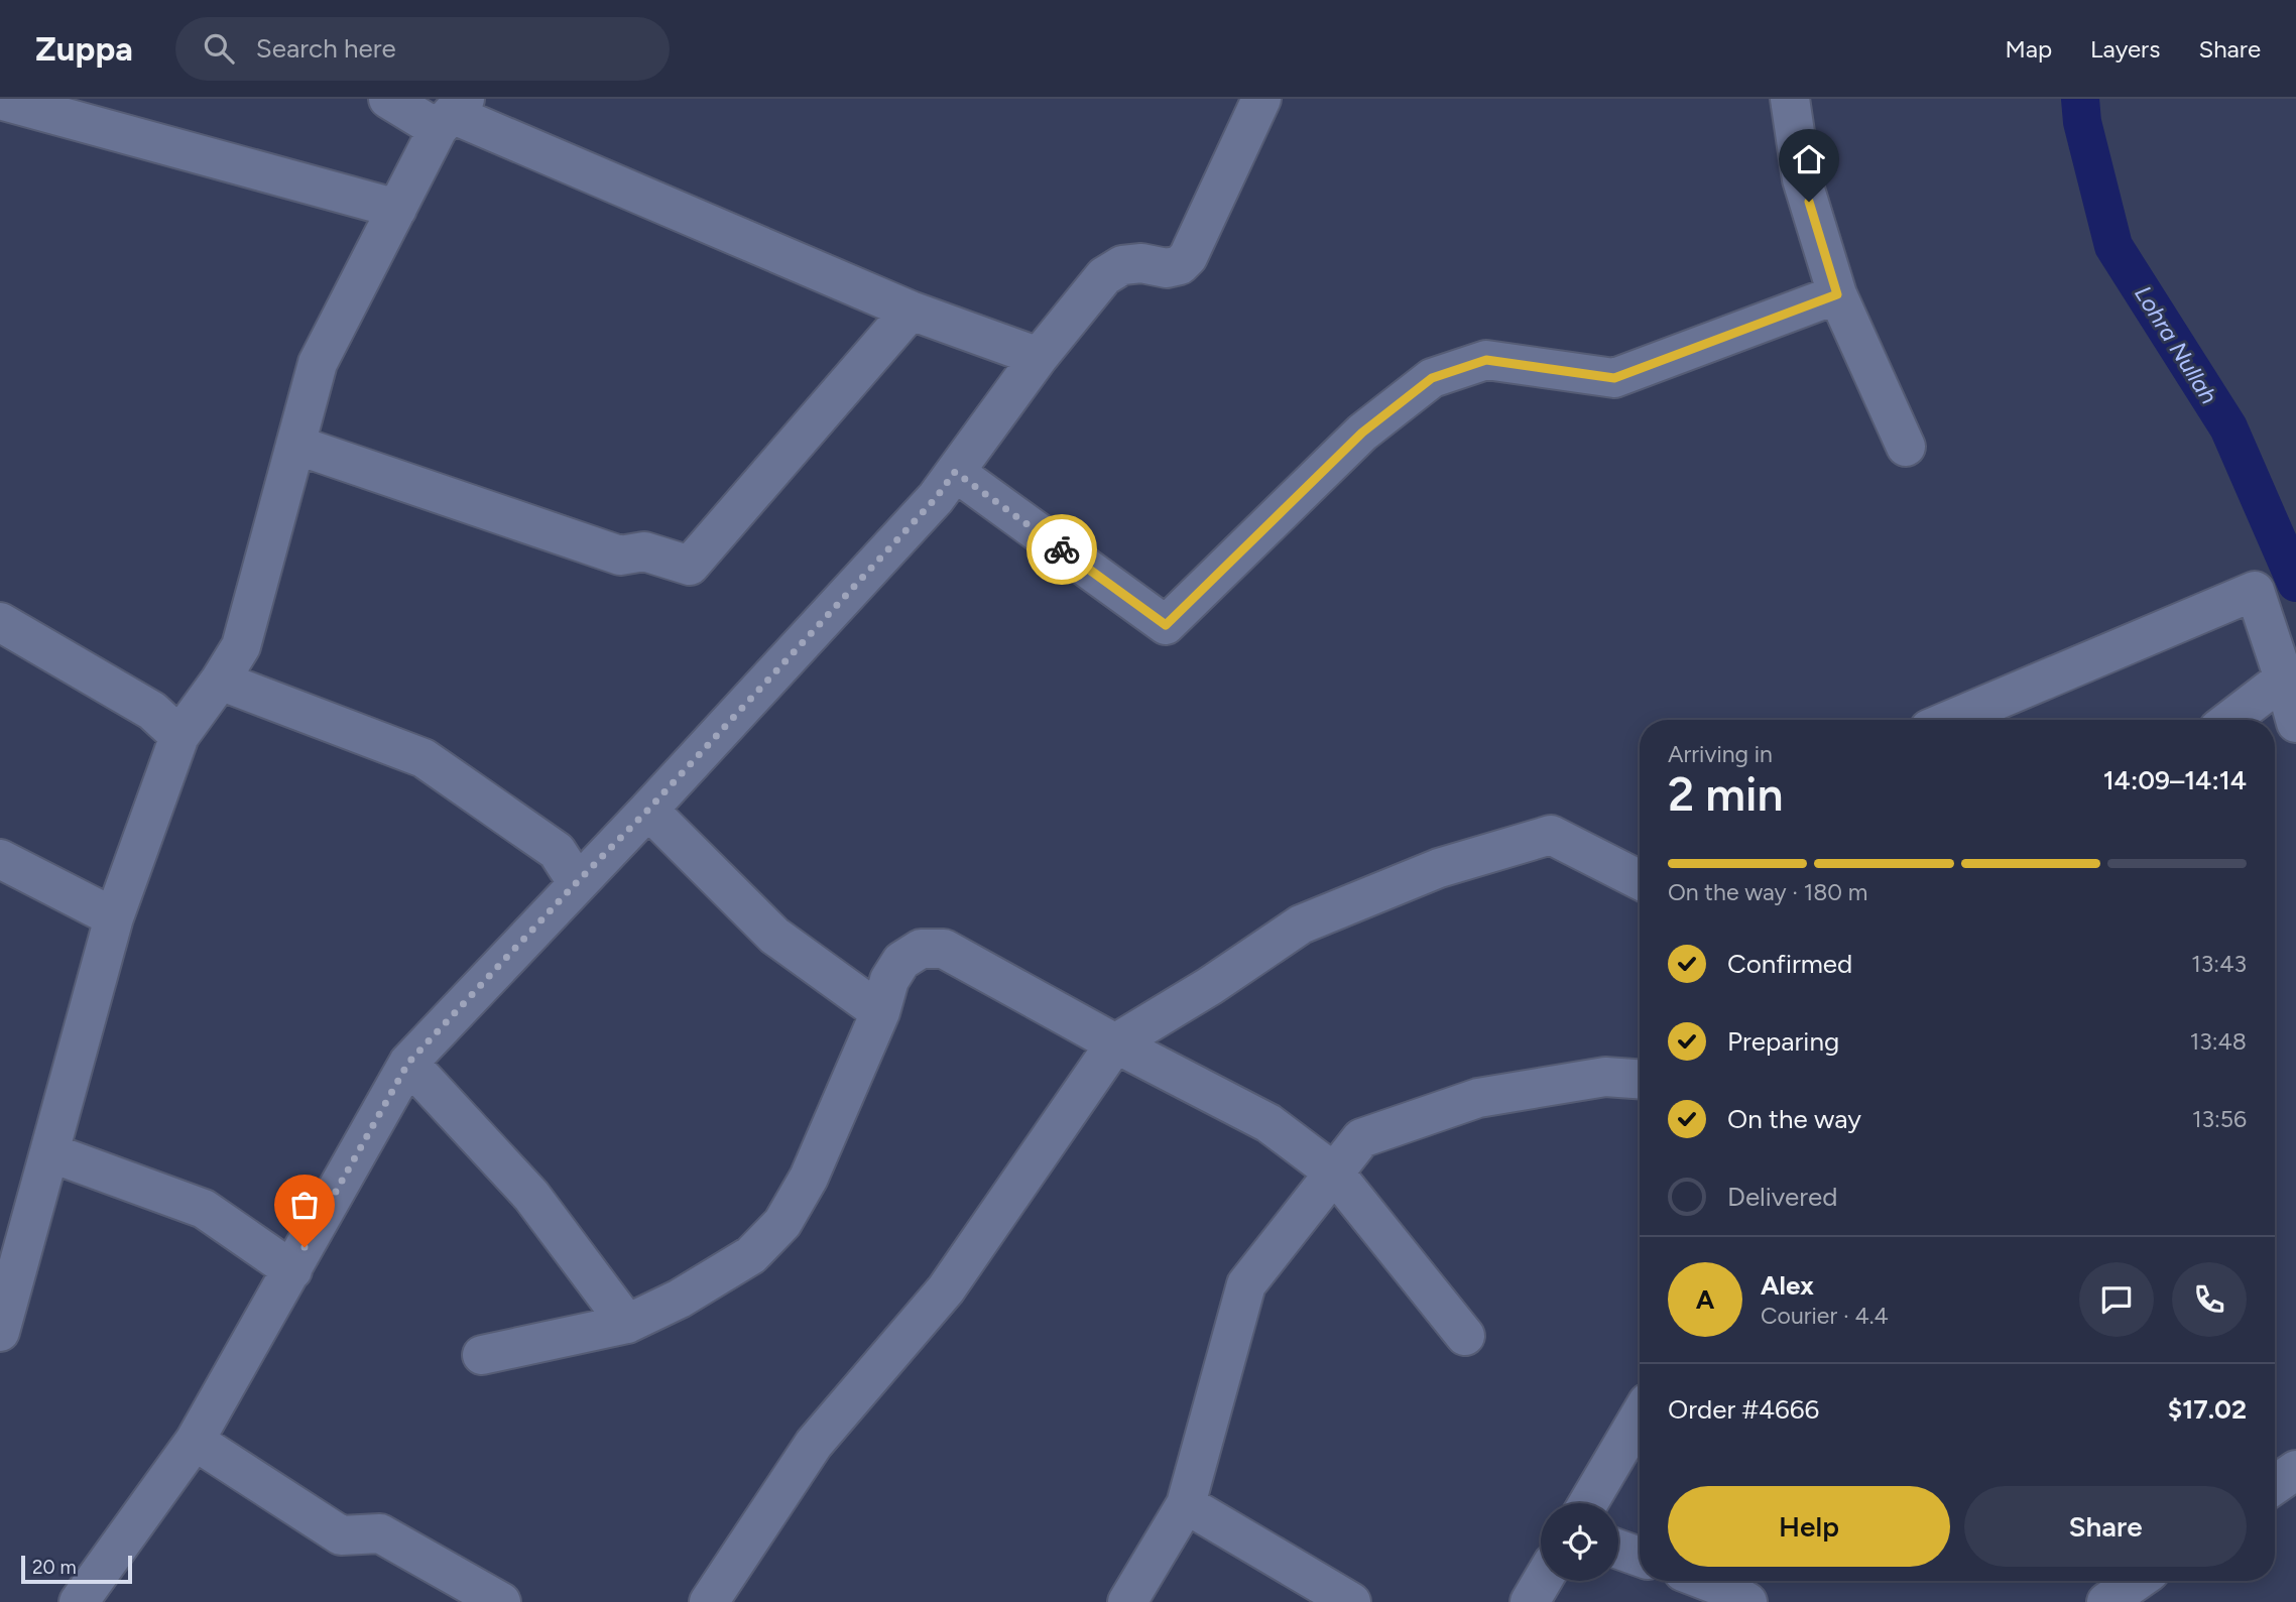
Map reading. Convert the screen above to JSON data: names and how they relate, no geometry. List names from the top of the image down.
{
  "water": ["Lohra Nullah"],
  "scale_bar": "20 m",
  "page": {
    "header": "Zuppa",
    "search": "Search here",
    "nav": ["Map", "Layers", "Share"],
    "heading": ["2 min", "Arriving in", "14:09–14:14"],
    "panel": [
      "Alex",
      "Courier · 4.4",
      "Order #4666",
      "$17.02"
    ],
    "bar": "On the way · 180 m",
    "list": [
      ["Confirmed", "13:43"],
      ["Preparing", "13:48"],
      ["On the way", "13:56"],
      "Delivered"
    ],
    "round": "A",
    "buttons": ["Help", "Share"],
    "scale": "20 m"
  }
}
